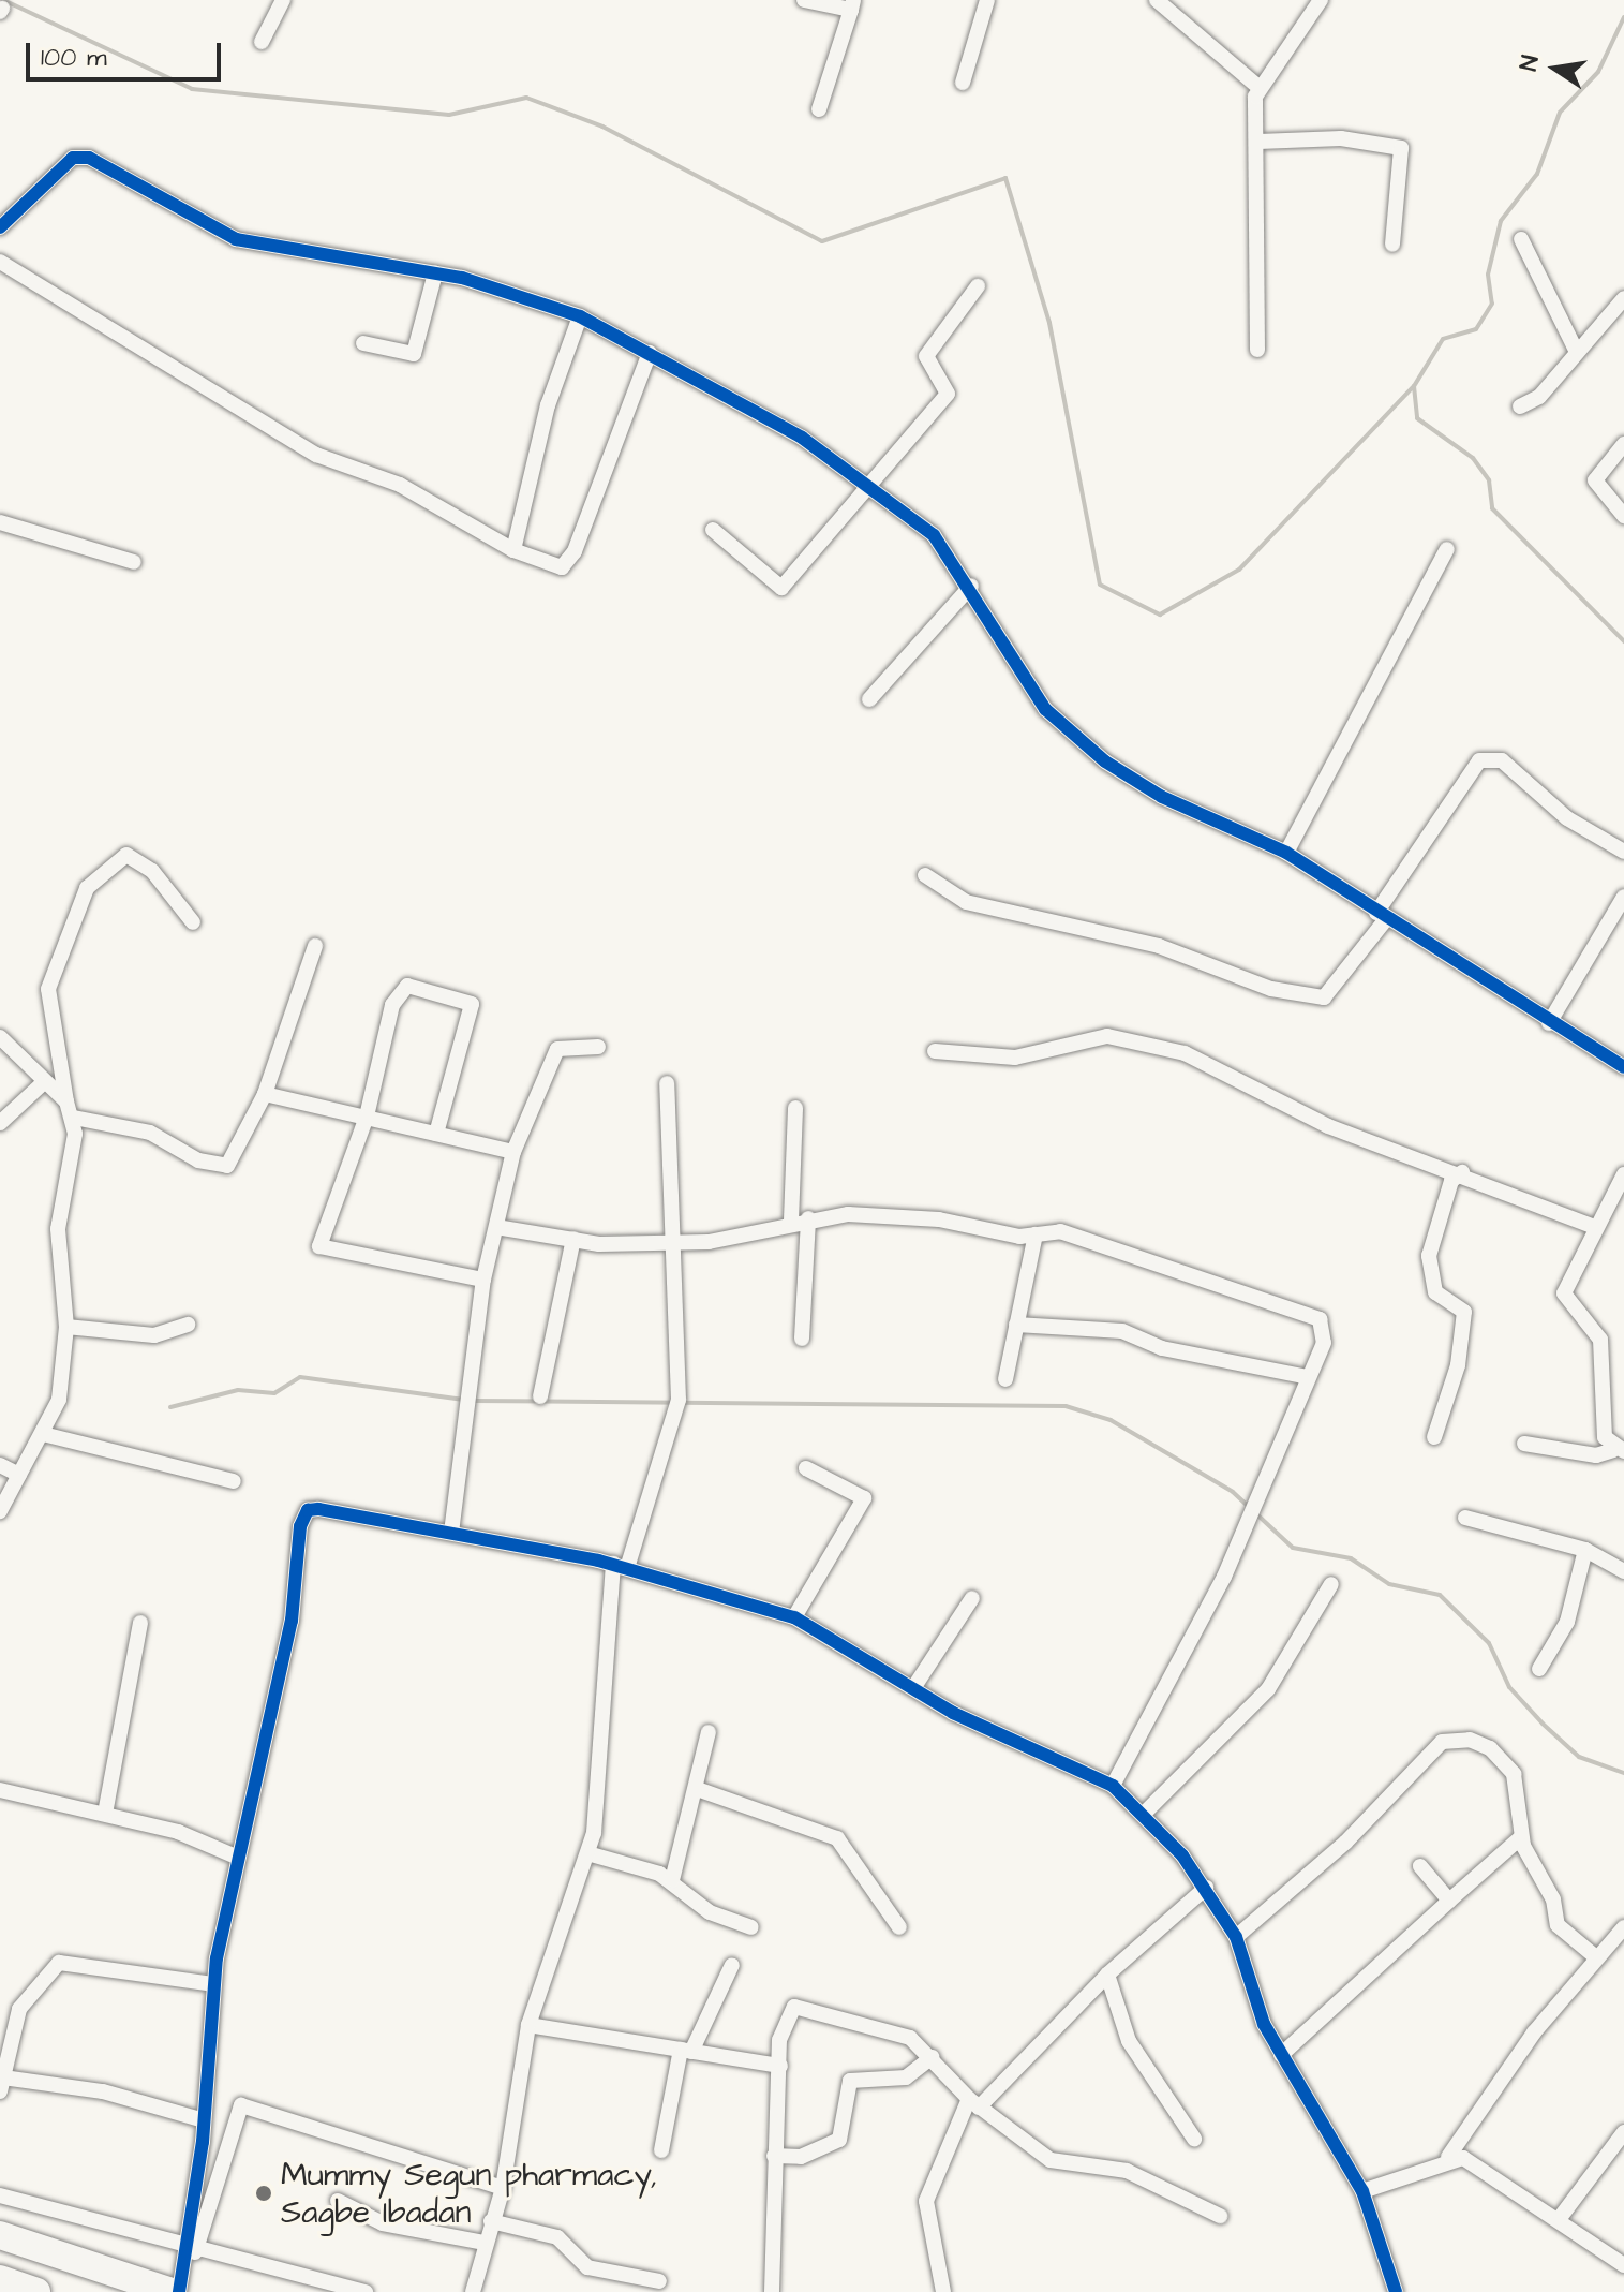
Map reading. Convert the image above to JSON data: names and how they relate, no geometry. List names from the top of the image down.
{
  "places": ["Mummy Segun pharmacy, Sagbe Ibadan"],
  "scale_bar": "100 m",
  "north": "left"
}
